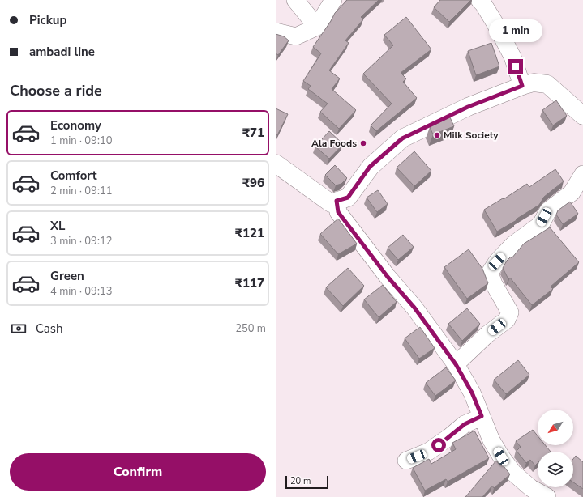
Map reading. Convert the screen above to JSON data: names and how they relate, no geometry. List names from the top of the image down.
{
  "places": ["Milk Society", "Ala Foods"],
  "scale_bar": "20 m",
  "north": "bottom left",
  "page": {
    "banner": ["Pickup", "ambadi line"],
    "bubble": "1 min",
    "heading": "Choose a ride",
    "list": [
      {
        "name": "Economy",
        "note": "1 min · 09:10",
        "value": "₹71"
      },
      {
        "name": "Comfort",
        "note": "2 min · 09:11",
        "value": "₹96"
      },
      {
        "name": "XL",
        "note": "3 min · 09:12",
        "value": "₹121"
      },
      {
        "name": "Green",
        "note": "4 min · 09:13",
        "value": "₹117"
      }
    ],
    "pay": ["Cash", "250 m"],
    "buttons": "Confirm",
    "scale": "20 m"
  }
}
